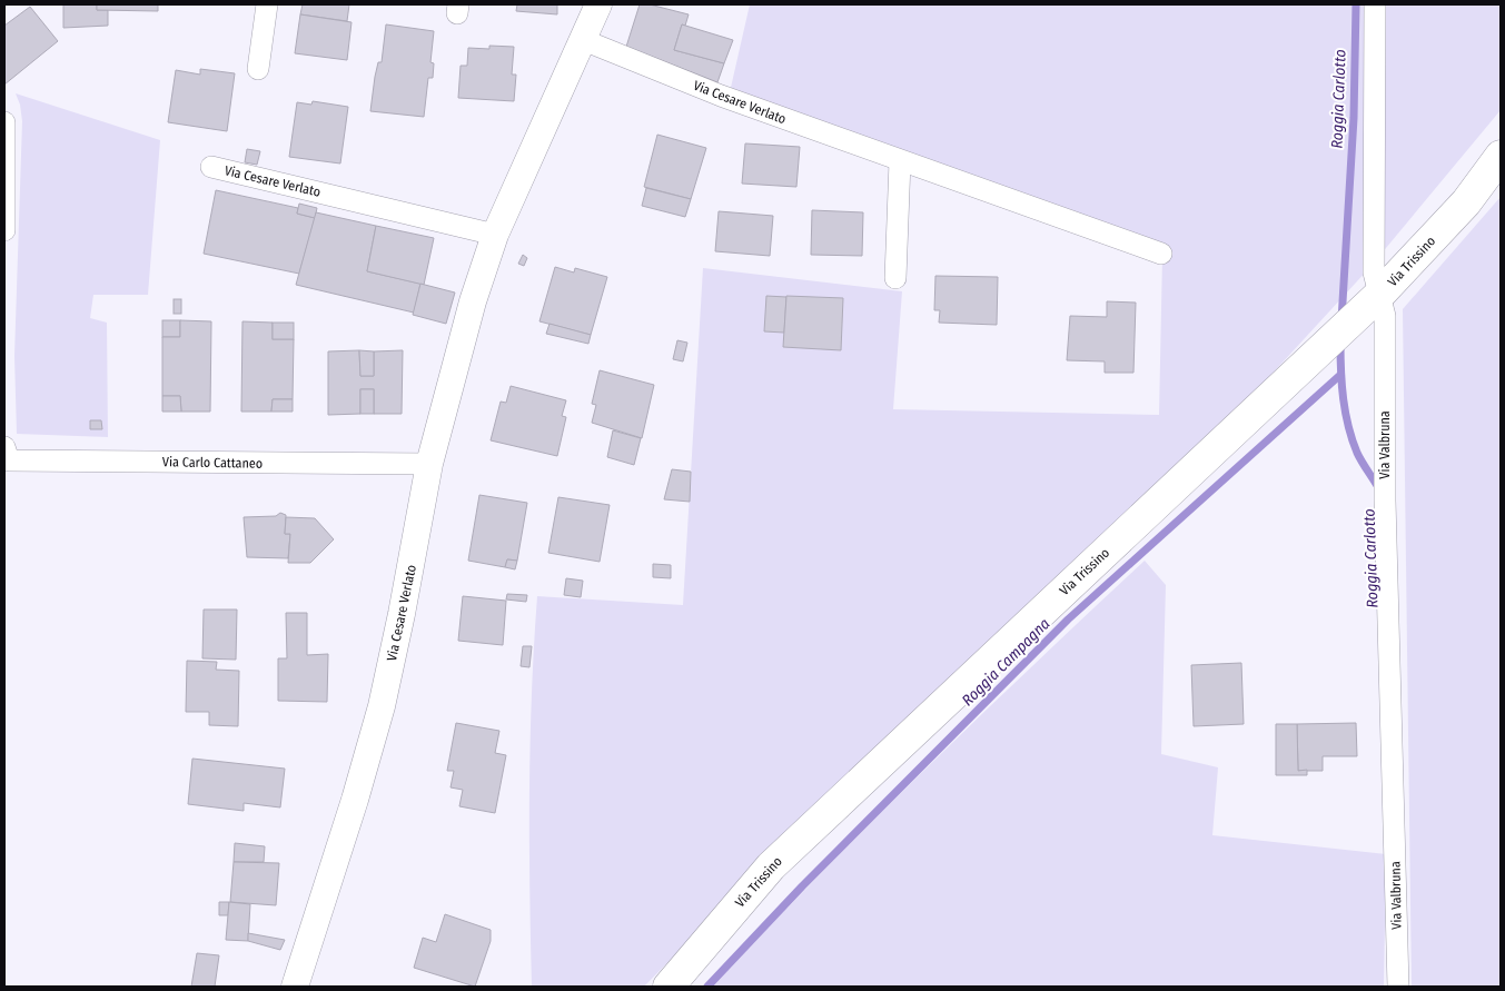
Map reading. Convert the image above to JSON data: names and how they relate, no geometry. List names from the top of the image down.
{
  "streets": {
    "main road": ["Via Trissino"],
    "street": ["Via Cesare Verlato", "Via Valbruna", "Via Carlo Cattaneo"]
  },
  "crossings": [
    ["Via Cesare Verlato", "Via Carlo Cattaneo"],
    ["Via Trissino", "Via Valbruna"]
  ],
  "water": ["Roggia Carlotto", "Roggia Campagna"]
}
